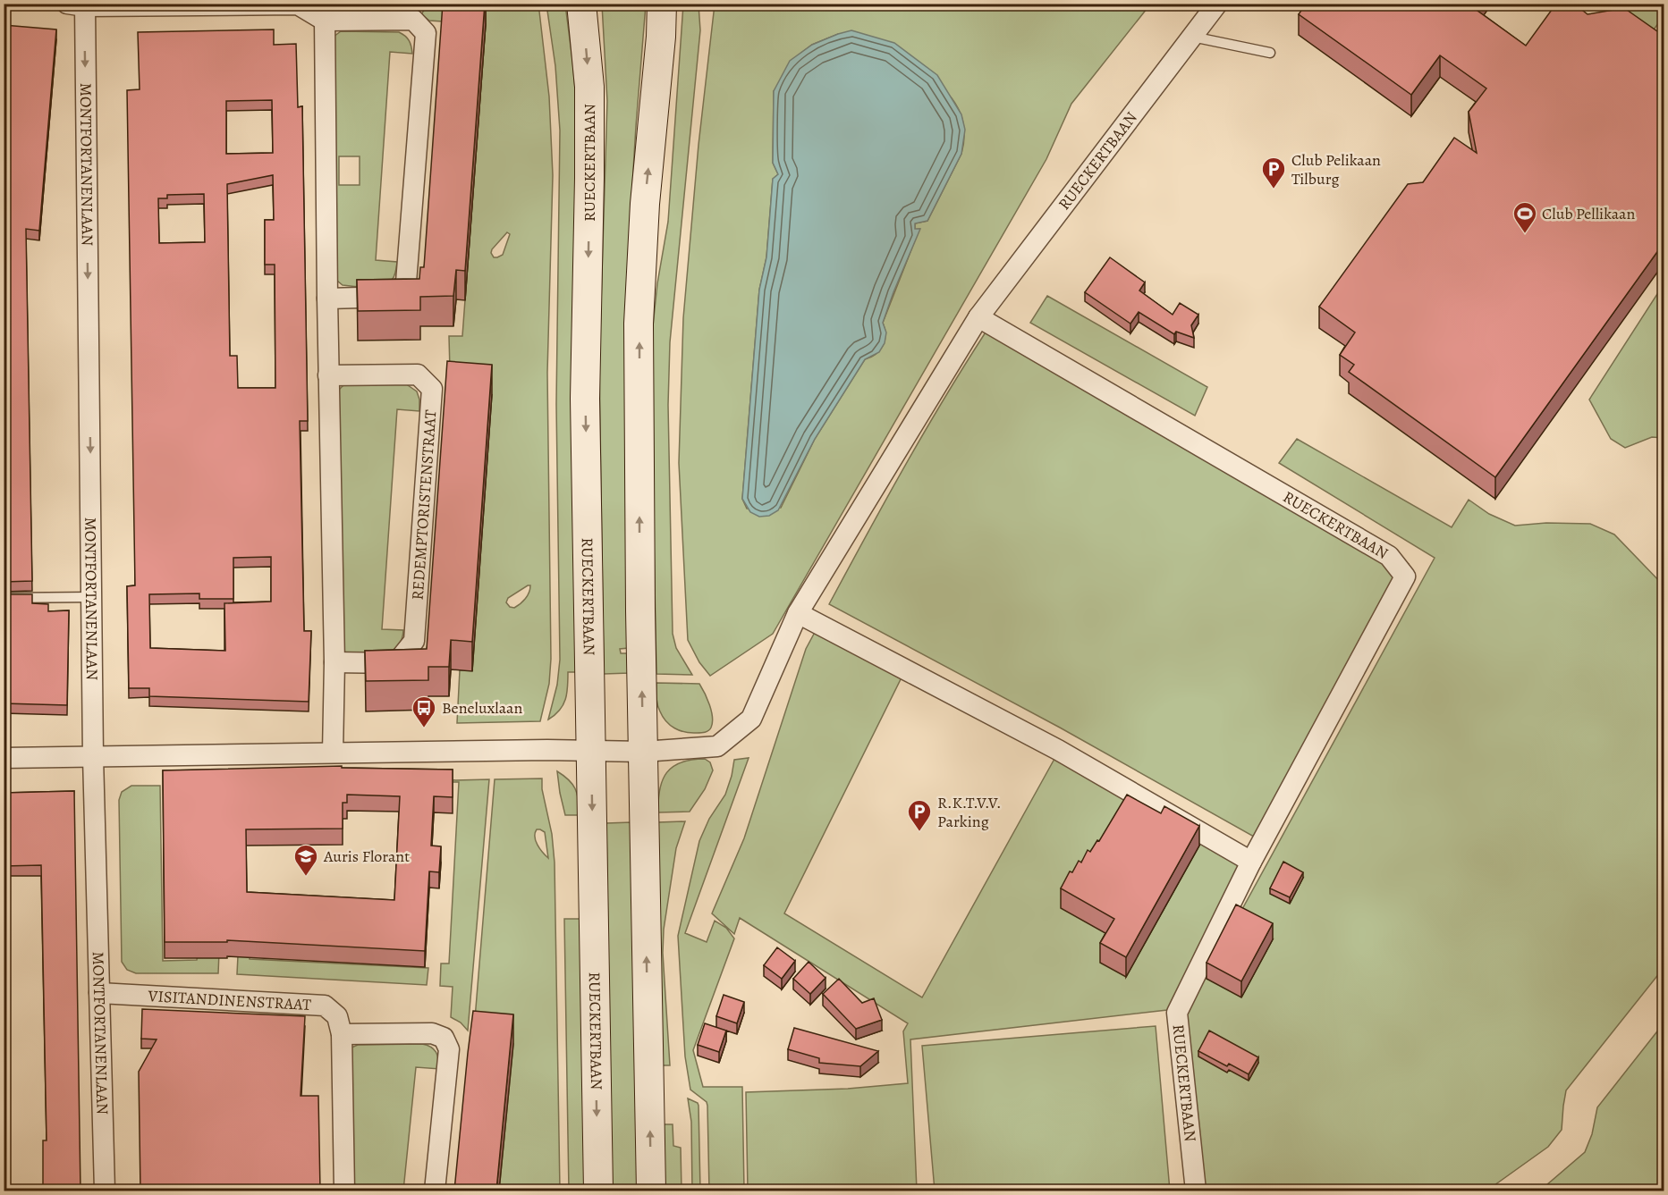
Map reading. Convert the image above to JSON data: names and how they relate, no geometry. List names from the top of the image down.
{
  "streets": {
    "main road": ["RUECKERTBAAN"],
    "street": ["MONTFORTANENLAAN", "REDEMPTORISTENSTRAAT", "VISITANDINENSTRAAT"]
  },
  "crossings": [
    ["MONTFORTANENLAAN", "VISITANDINENSTRAAT"]
  ],
  "one_way": ["MONTFORTANENLAAN"],
  "places": {
    "parking": ["Club Pelikaan Tilburg", "R.K.T.V.V. Parking"],
    "sports": ["Club Pellikaan"],
    "bus stop": ["Beneluxlaan"],
    "school or university": ["Auris Florant"]
  }
}
